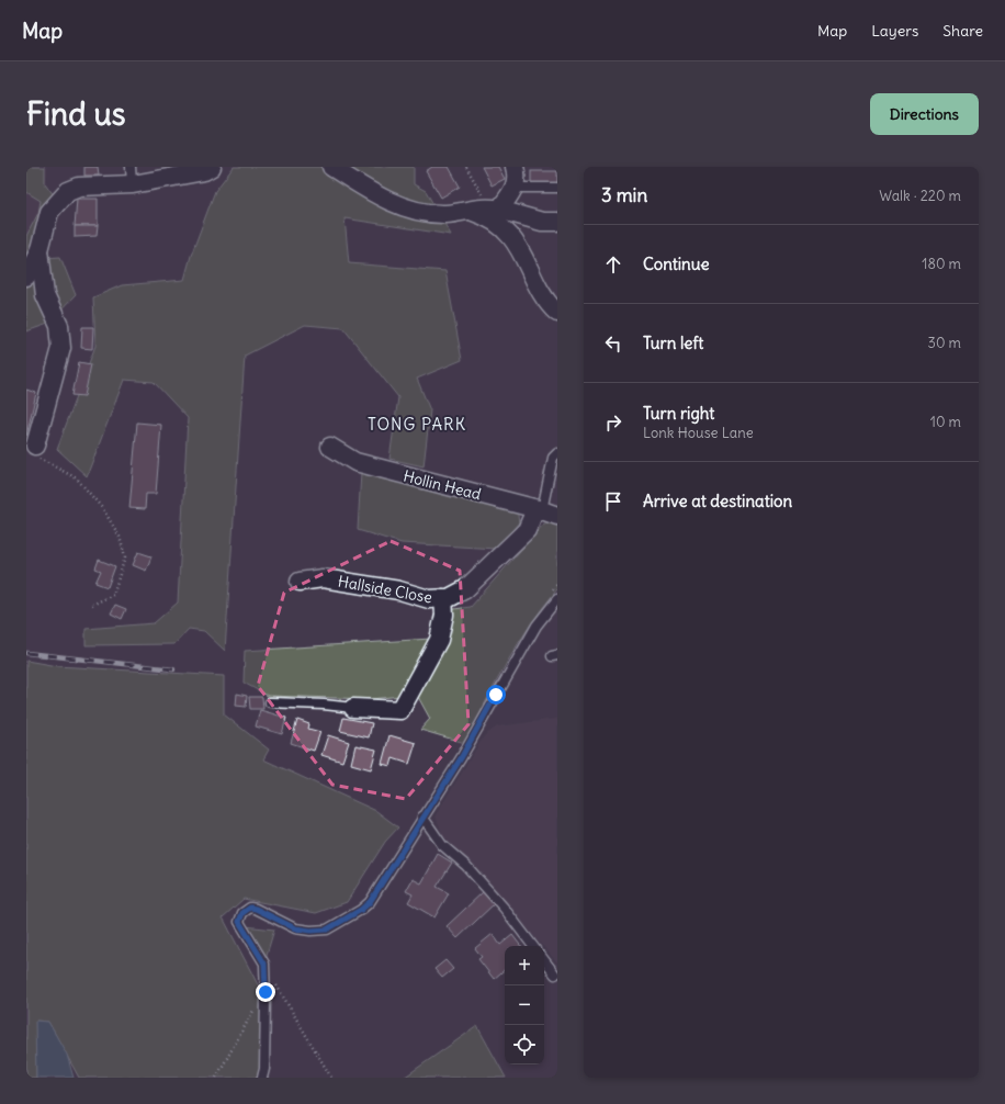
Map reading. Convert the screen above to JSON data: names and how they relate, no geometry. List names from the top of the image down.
{
  "streets": {
    "street": ["Hollin Head", "Hallside Close"]
  },
  "crossings": [
    ["Hollin Head", "Hallside Close"]
  ],
  "districts": ["TONG PARK"],
  "page": {
    "header": "Map",
    "nav": ["Map", "Layers", "Share"],
    "buttons": "Directions",
    "title": "Find us",
    "heading": ["3 min", "Walk · 220 m"],
    "list": [
      ["Continue", "180 m"],
      ["Turn left", "30 m"],
      ["Turn right", "Lonk House Lane", "10 m"],
      "Arrive at destination"
    ],
    "map_buttons": ["+", "−"]
  }
}
